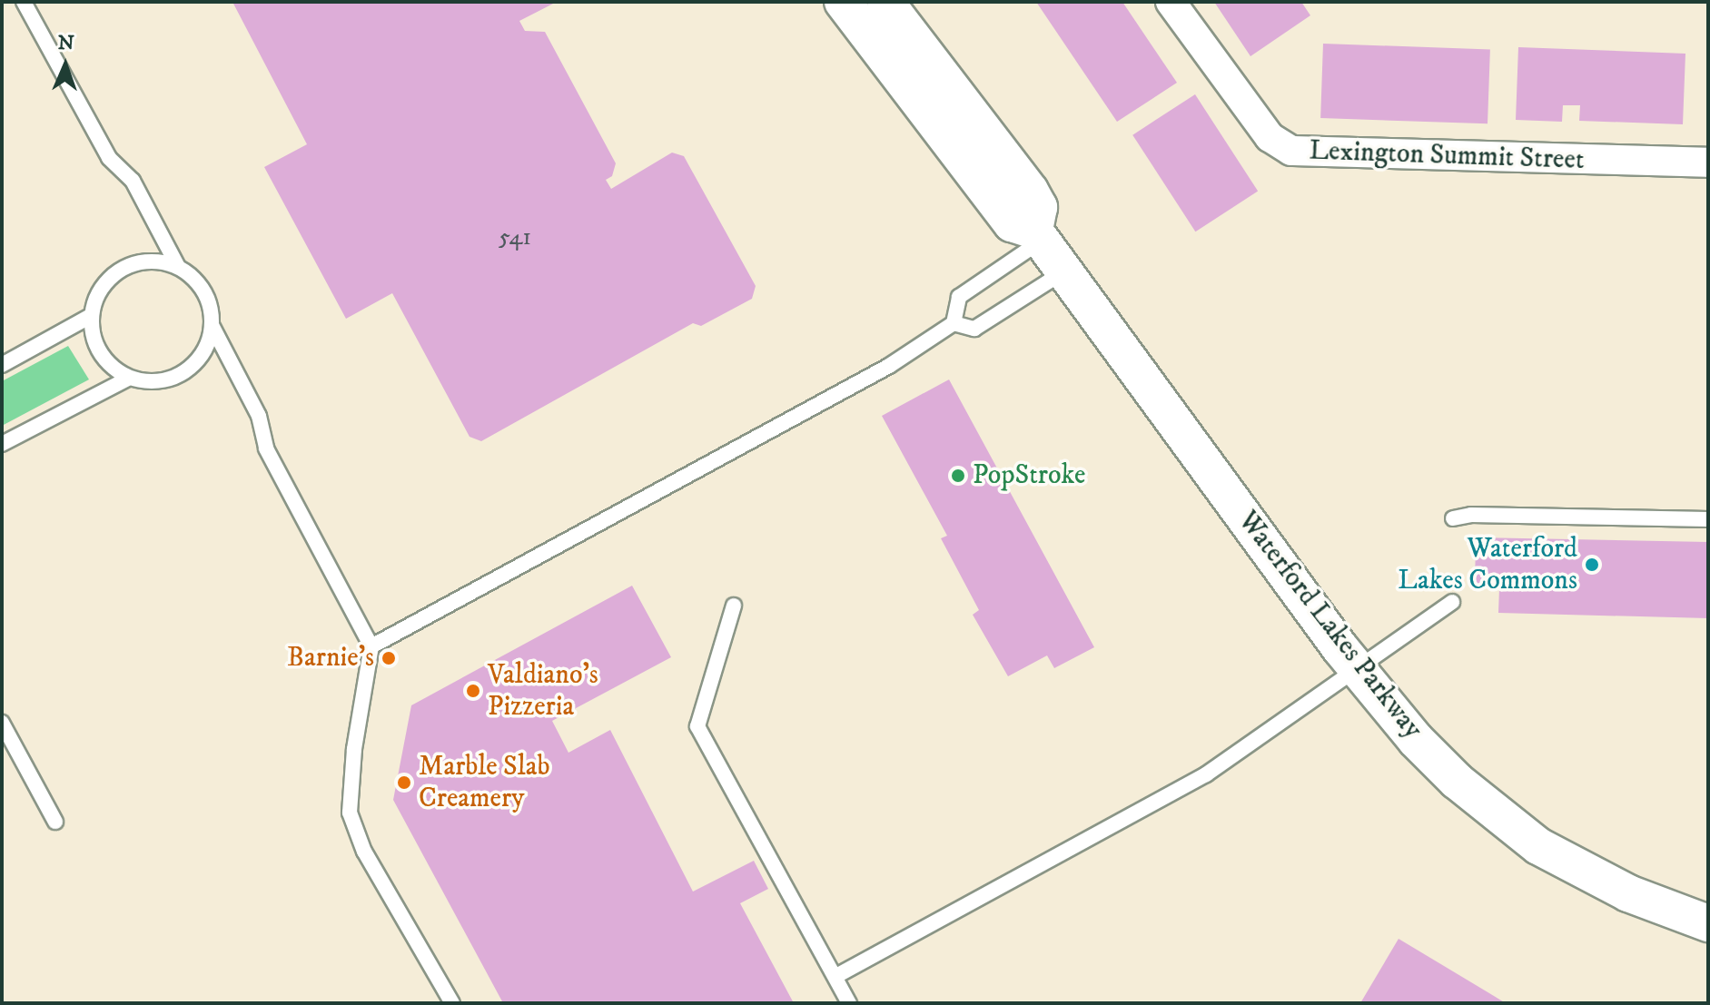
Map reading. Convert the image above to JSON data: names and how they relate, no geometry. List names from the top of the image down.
{
  "streets": {
    "street": ["Lexington Summit Street", "Waterford Lakes Parkway"]
  },
  "places": [
    "PopStroke",
    "Waterford Lakes Commons",
    "Barnie's",
    "Valdiano's Pizzeria",
    "Marble Slab Creamery"
  ],
  "house_numbers": ["541"],
  "north": "top"
}
